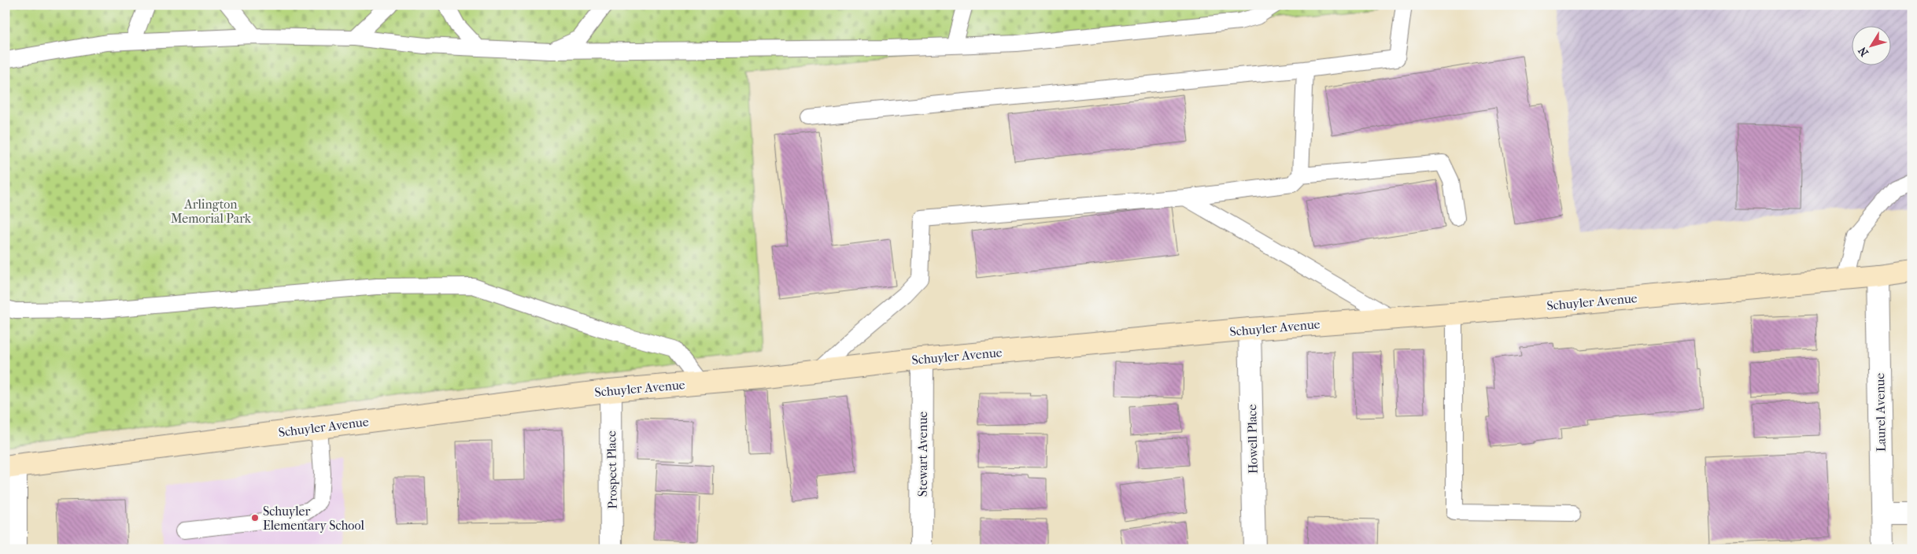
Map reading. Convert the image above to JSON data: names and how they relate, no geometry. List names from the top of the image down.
{
  "streets": {
    "main road": ["Schuyler Avenue"],
    "street": [
      "Laurel Avenue",
      "Howell Place",
      "Stewart Avenue",
      "Prospect Place"
    ]
  },
  "crossings": [
    ["Schuyler Avenue", "Laurel Avenue"],
    ["Schuyler Avenue", "Howell Place"],
    ["Schuyler Avenue", "Stewart Avenue"],
    ["Schuyler Avenue", "Prospect Place"]
  ],
  "parks": ["Arlington Memorial Park"],
  "places": ["Schuyler Elementary School"],
  "north": "bottom left"
}
